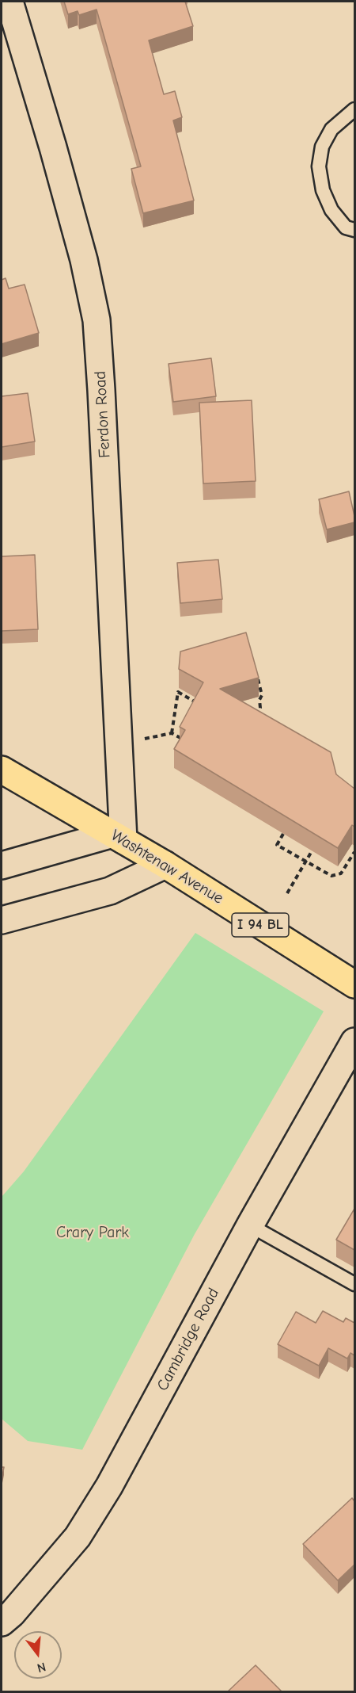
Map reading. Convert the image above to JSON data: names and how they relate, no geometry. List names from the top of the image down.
{
  "streets": {
    "main road": ["Washtenaw Avenue", "I 94 BL"],
    "street": ["Ferdon Road", "Cambridge Road"]
  },
  "crossings": [
    ["Ferdon Road", "Washtenaw Avenue"]
  ],
  "parks": ["Crary Park"],
  "north": "bottom"
}
